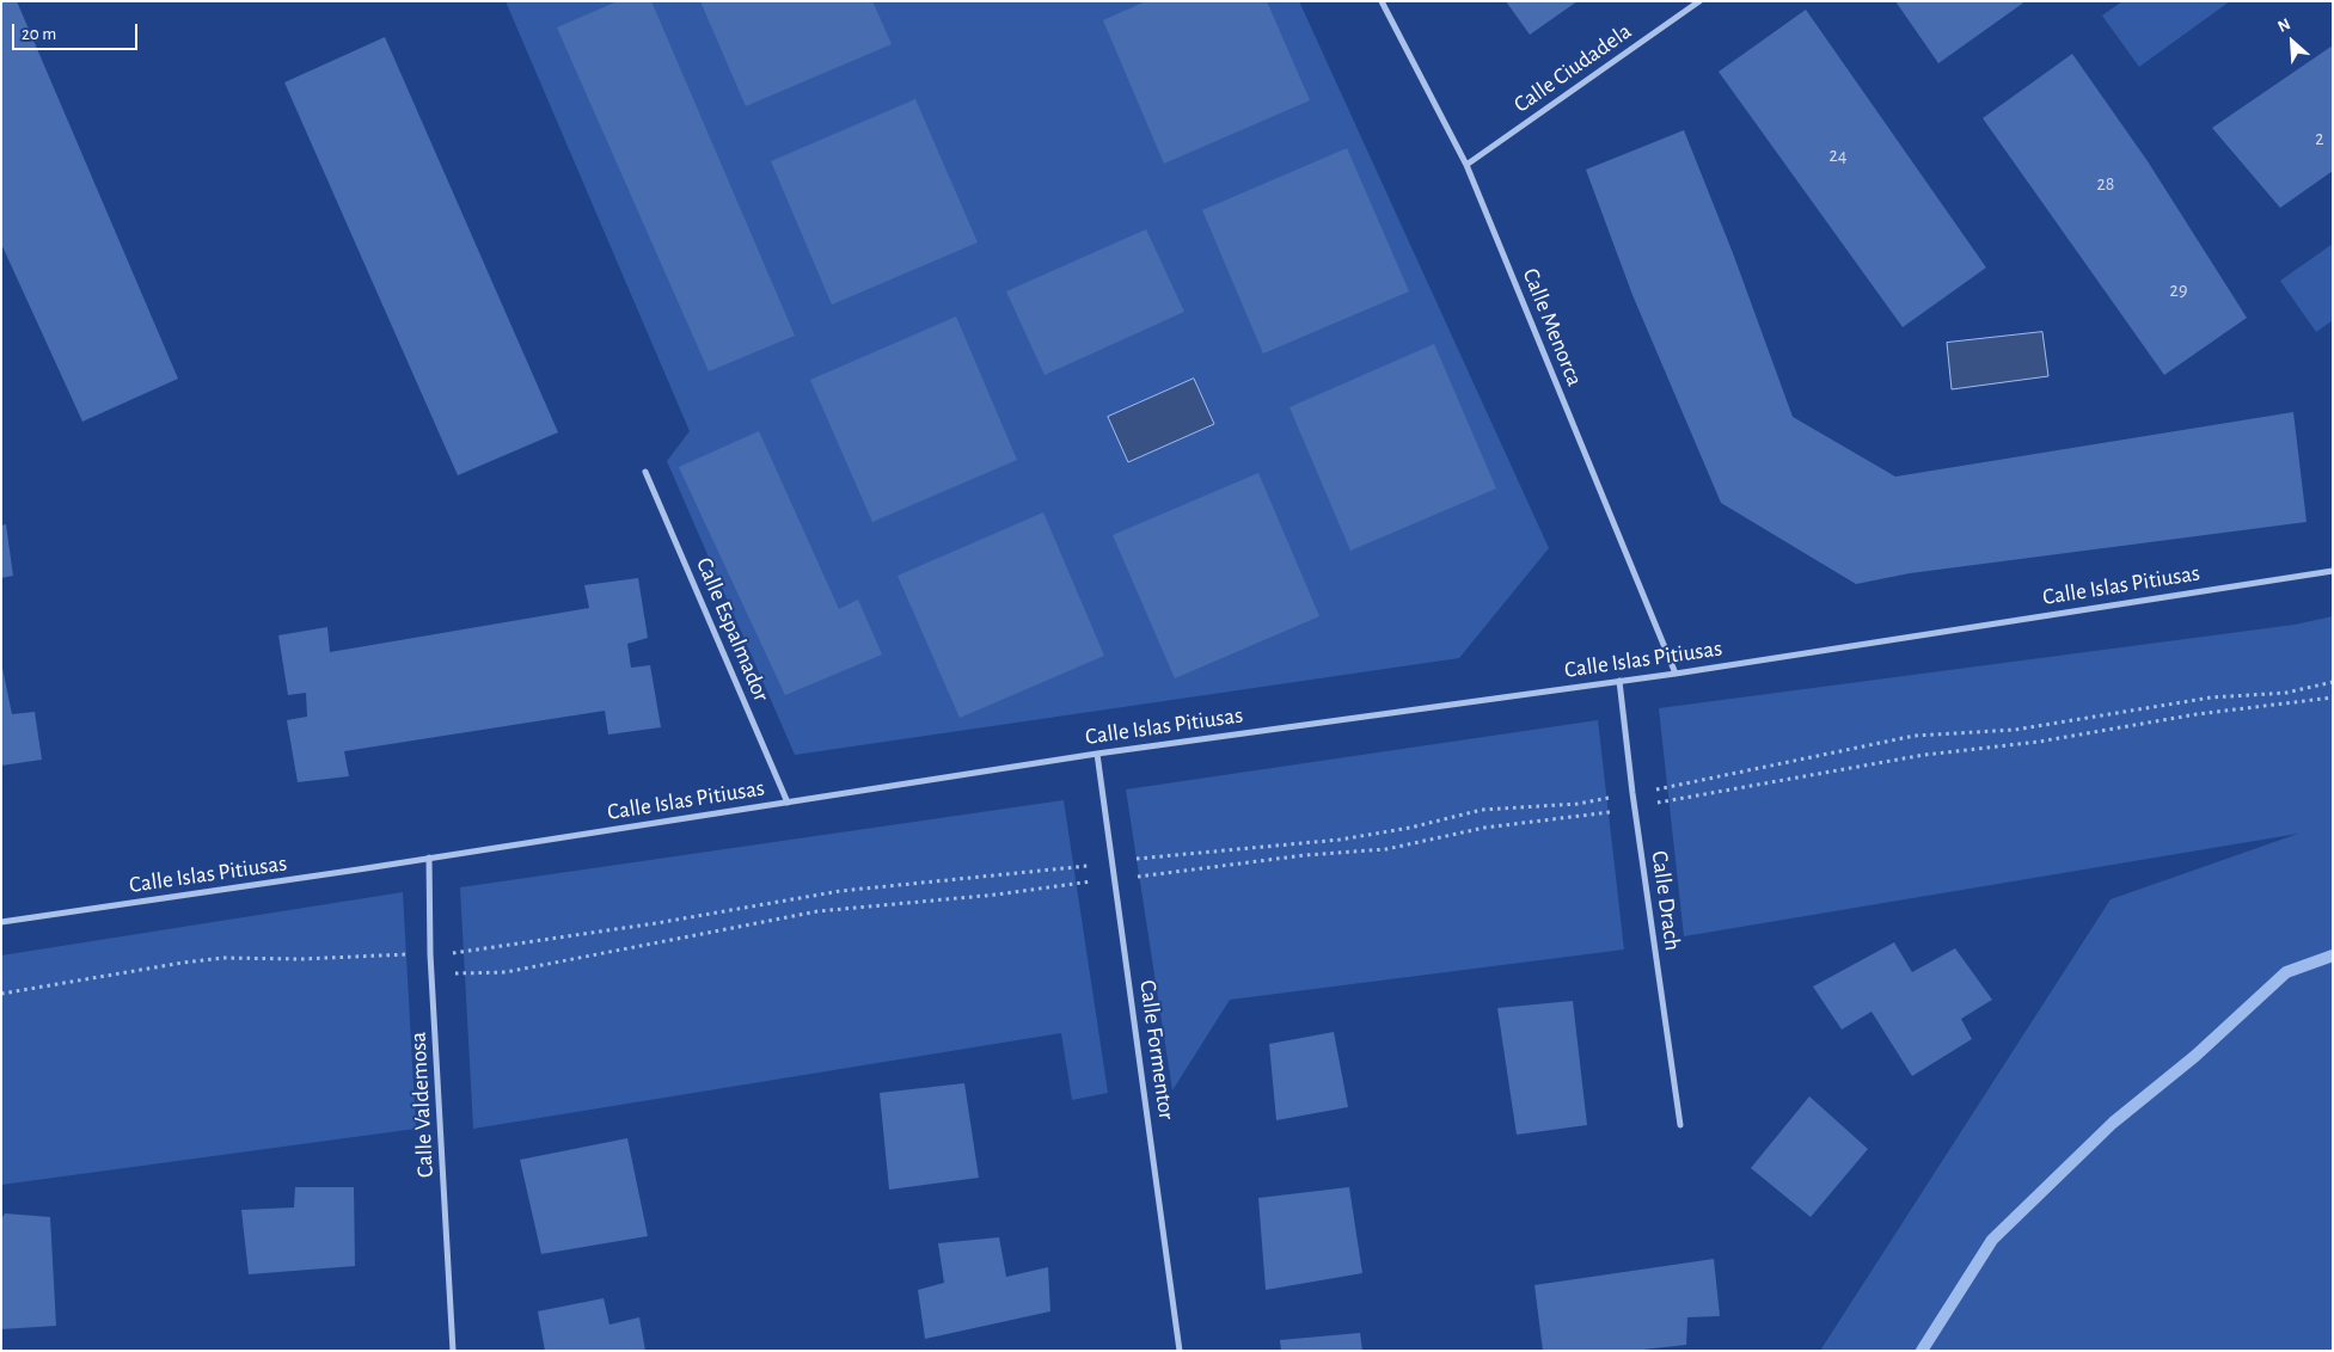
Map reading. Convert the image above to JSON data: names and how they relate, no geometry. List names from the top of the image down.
{
  "streets": {
    "street": [
      "Calle Ciudadela",
      "Calle Menorca",
      "Calle Islas Pitiusas",
      "Calle Espalmador",
      "Calle Drach",
      "Calle Formentor",
      "Calle Valdemosa"
    ]
  },
  "crossings": [
    ["Calle Ciudadela", "Calle Menorca"],
    ["Calle Menorca", "Calle Islas Pitiusas"],
    ["Calle Islas Pitiusas", "Calle Espalmador"],
    ["Calle Islas Pitiusas", "Calle Drach"],
    ["Calle Islas Pitiusas", "Calle Formentor"],
    ["Calle Islas Pitiusas", "Calle Valdemosa"]
  ],
  "house_numbers": [
    "2",
    "24",
    "28",
    "29"
  ],
  "scale_bar": "20 m",
  "north": "top left"
}
